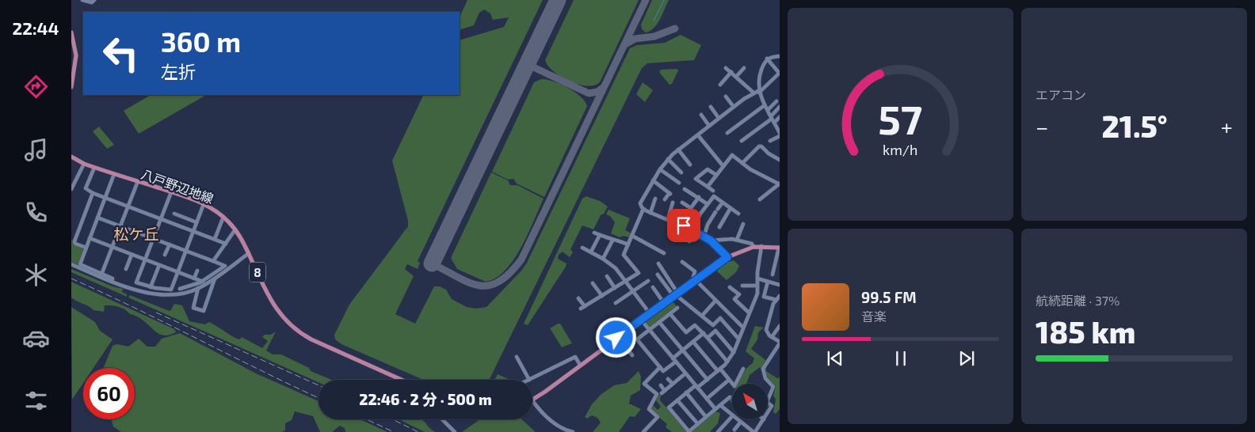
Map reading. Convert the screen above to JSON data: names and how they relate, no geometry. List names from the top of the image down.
{
  "streets": {
    "main road": ["八戸野辺地線", "8"]
  },
  "districts": ["松ケ丘"],
  "north": "top left",
  "page": {
    "tabs": "22:44",
    "tile": [
      "エアコン",
      ["航続距離 · 37%", "185 km"]
    ],
    "turn": ["360 m", "左折"],
    "heat": ["−", "21.5°", "+"],
    "song": ["99.5 FM", "音楽"],
    "limit": "60",
    "trip": "22:46 · 2 分 · 500 m",
    "gauge": ["57", "km/h"]
  }
}
